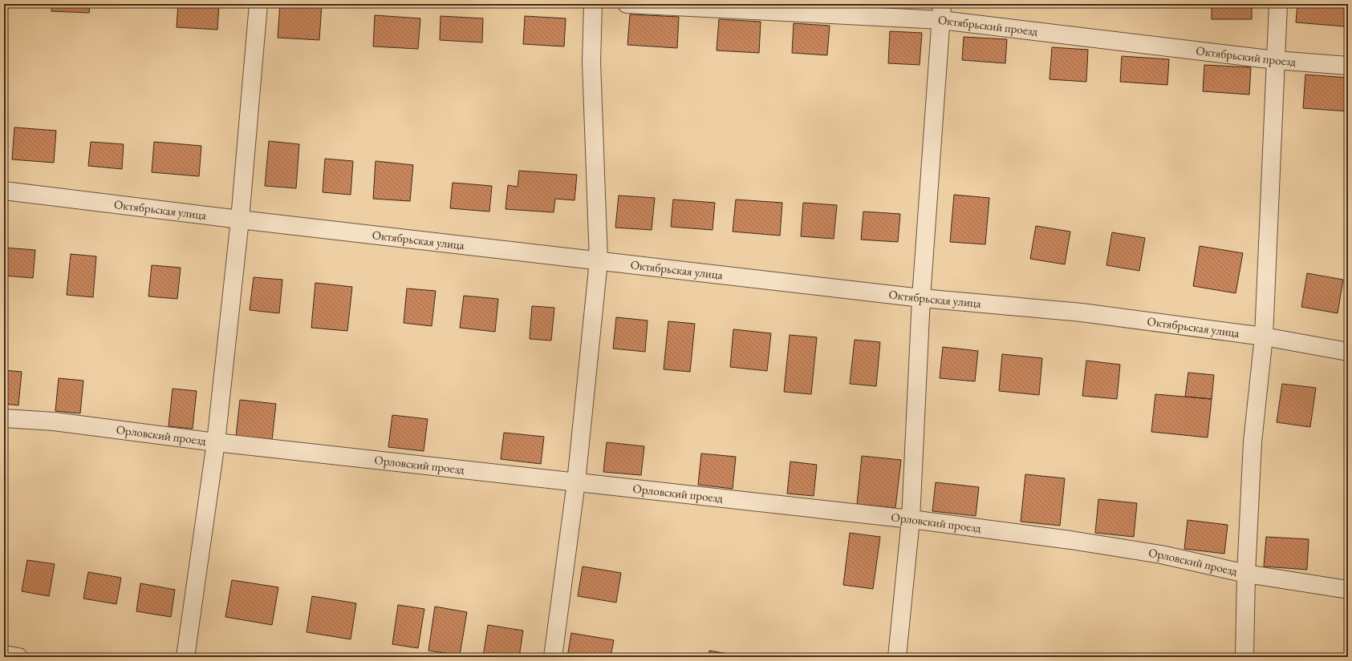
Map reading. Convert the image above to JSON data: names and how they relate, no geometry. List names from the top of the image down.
{
  "streets": {
    "street": ["Октябрьский проезд", "Октябрьская улица", "Орловский проезд"]
  }
}
